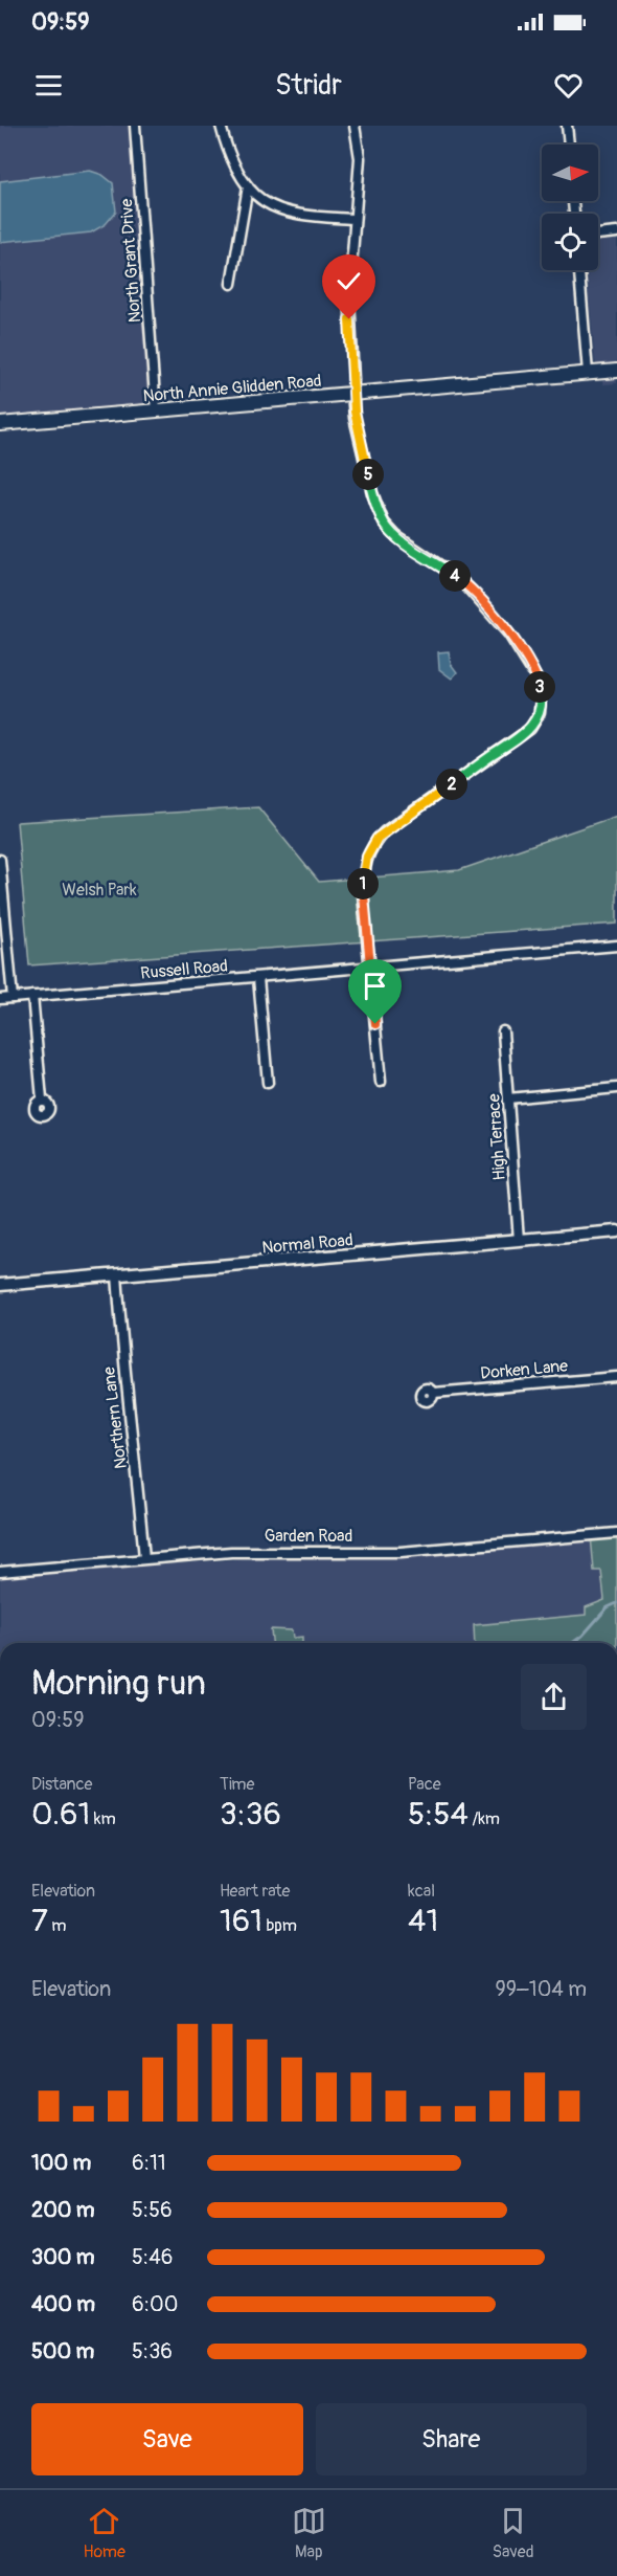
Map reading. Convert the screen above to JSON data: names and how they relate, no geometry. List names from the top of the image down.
{
  "streets": {
    "main road": ["North Annie Glidden Road"],
    "street": [
      "North Grant Drive",
      "Russell Road",
      "High Terrace",
      "Normal Road",
      "Dorken Lane",
      "Northern Lane",
      "Garden Road"
    ]
  },
  "crossings": [
    ["North Grant Drive", "North Annie Glidden Road"],
    ["High Terrace", "Normal Road"],
    ["Normal Road", "Northern Lane"],
    ["Northern Lane", "Garden Road"]
  ],
  "parks": ["Welsh Park"],
  "north": "right",
  "page": {
    "status": "09:59",
    "header": "Stridr",
    "pins": [
      "5",
      "4",
      "3",
      "2",
      "1"
    ],
    "heading": ["Morning run", "09:59"],
    "stats": [
      ["Distance", "0.61 km"],
      ["Time", "3:36"],
      ["Pace", "5:54 /km"],
      ["Elevation", "7 m"],
      ["Heart rate", "161 bpm"],
      ["kcal", "41"]
    ],
    "chart": ["Elevation", "99–104 m"],
    "list": [
      {
        "name": "100 m",
        "note": "6:11"
      },
      {
        "name": "200 m",
        "note": "5:56"
      },
      {
        "name": "300 m",
        "note": "5:46"
      },
      {
        "name": "400 m",
        "note": "6:00"
      },
      {
        "name": "500 m",
        "note": "5:36"
      }
    ],
    "buttons": ["Save", "Share"],
    "tabs": ["Home", "Map", "Saved"]
  }
}
